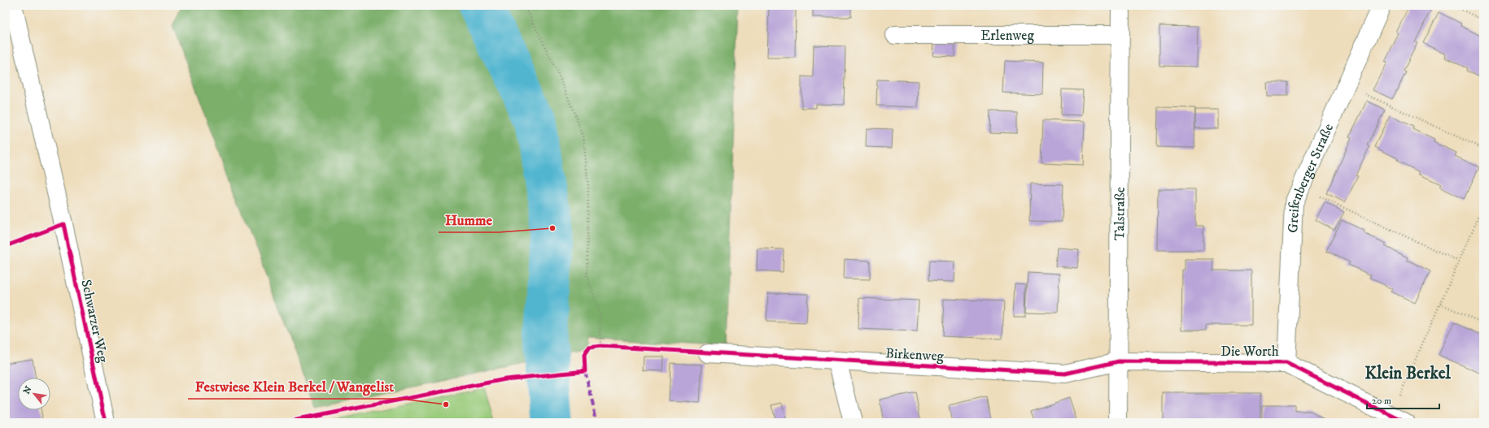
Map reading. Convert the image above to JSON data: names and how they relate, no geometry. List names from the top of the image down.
{
  "streets": {
    "street": [
      "Erlenweg",
      "Greifenberger Straße",
      "Talstraße",
      "Schwarzer Weg",
      "Die Worth",
      "Birkenweg"
    ]
  },
  "crossings": [
    ["Erlenweg", "Talstraße"],
    ["Greifenberger Straße", "Die Worth"],
    ["Talstraße", "Die Worth"],
    ["Talstraße", "Birkenweg"],
    ["Die Worth", "Birkenweg"]
  ],
  "districts": ["Klein Berkel"],
  "places": ["Humme", "Festwiese Klein Berkel / Wangelist"],
  "scale_bar": "20 m",
  "north": "top left"
}
